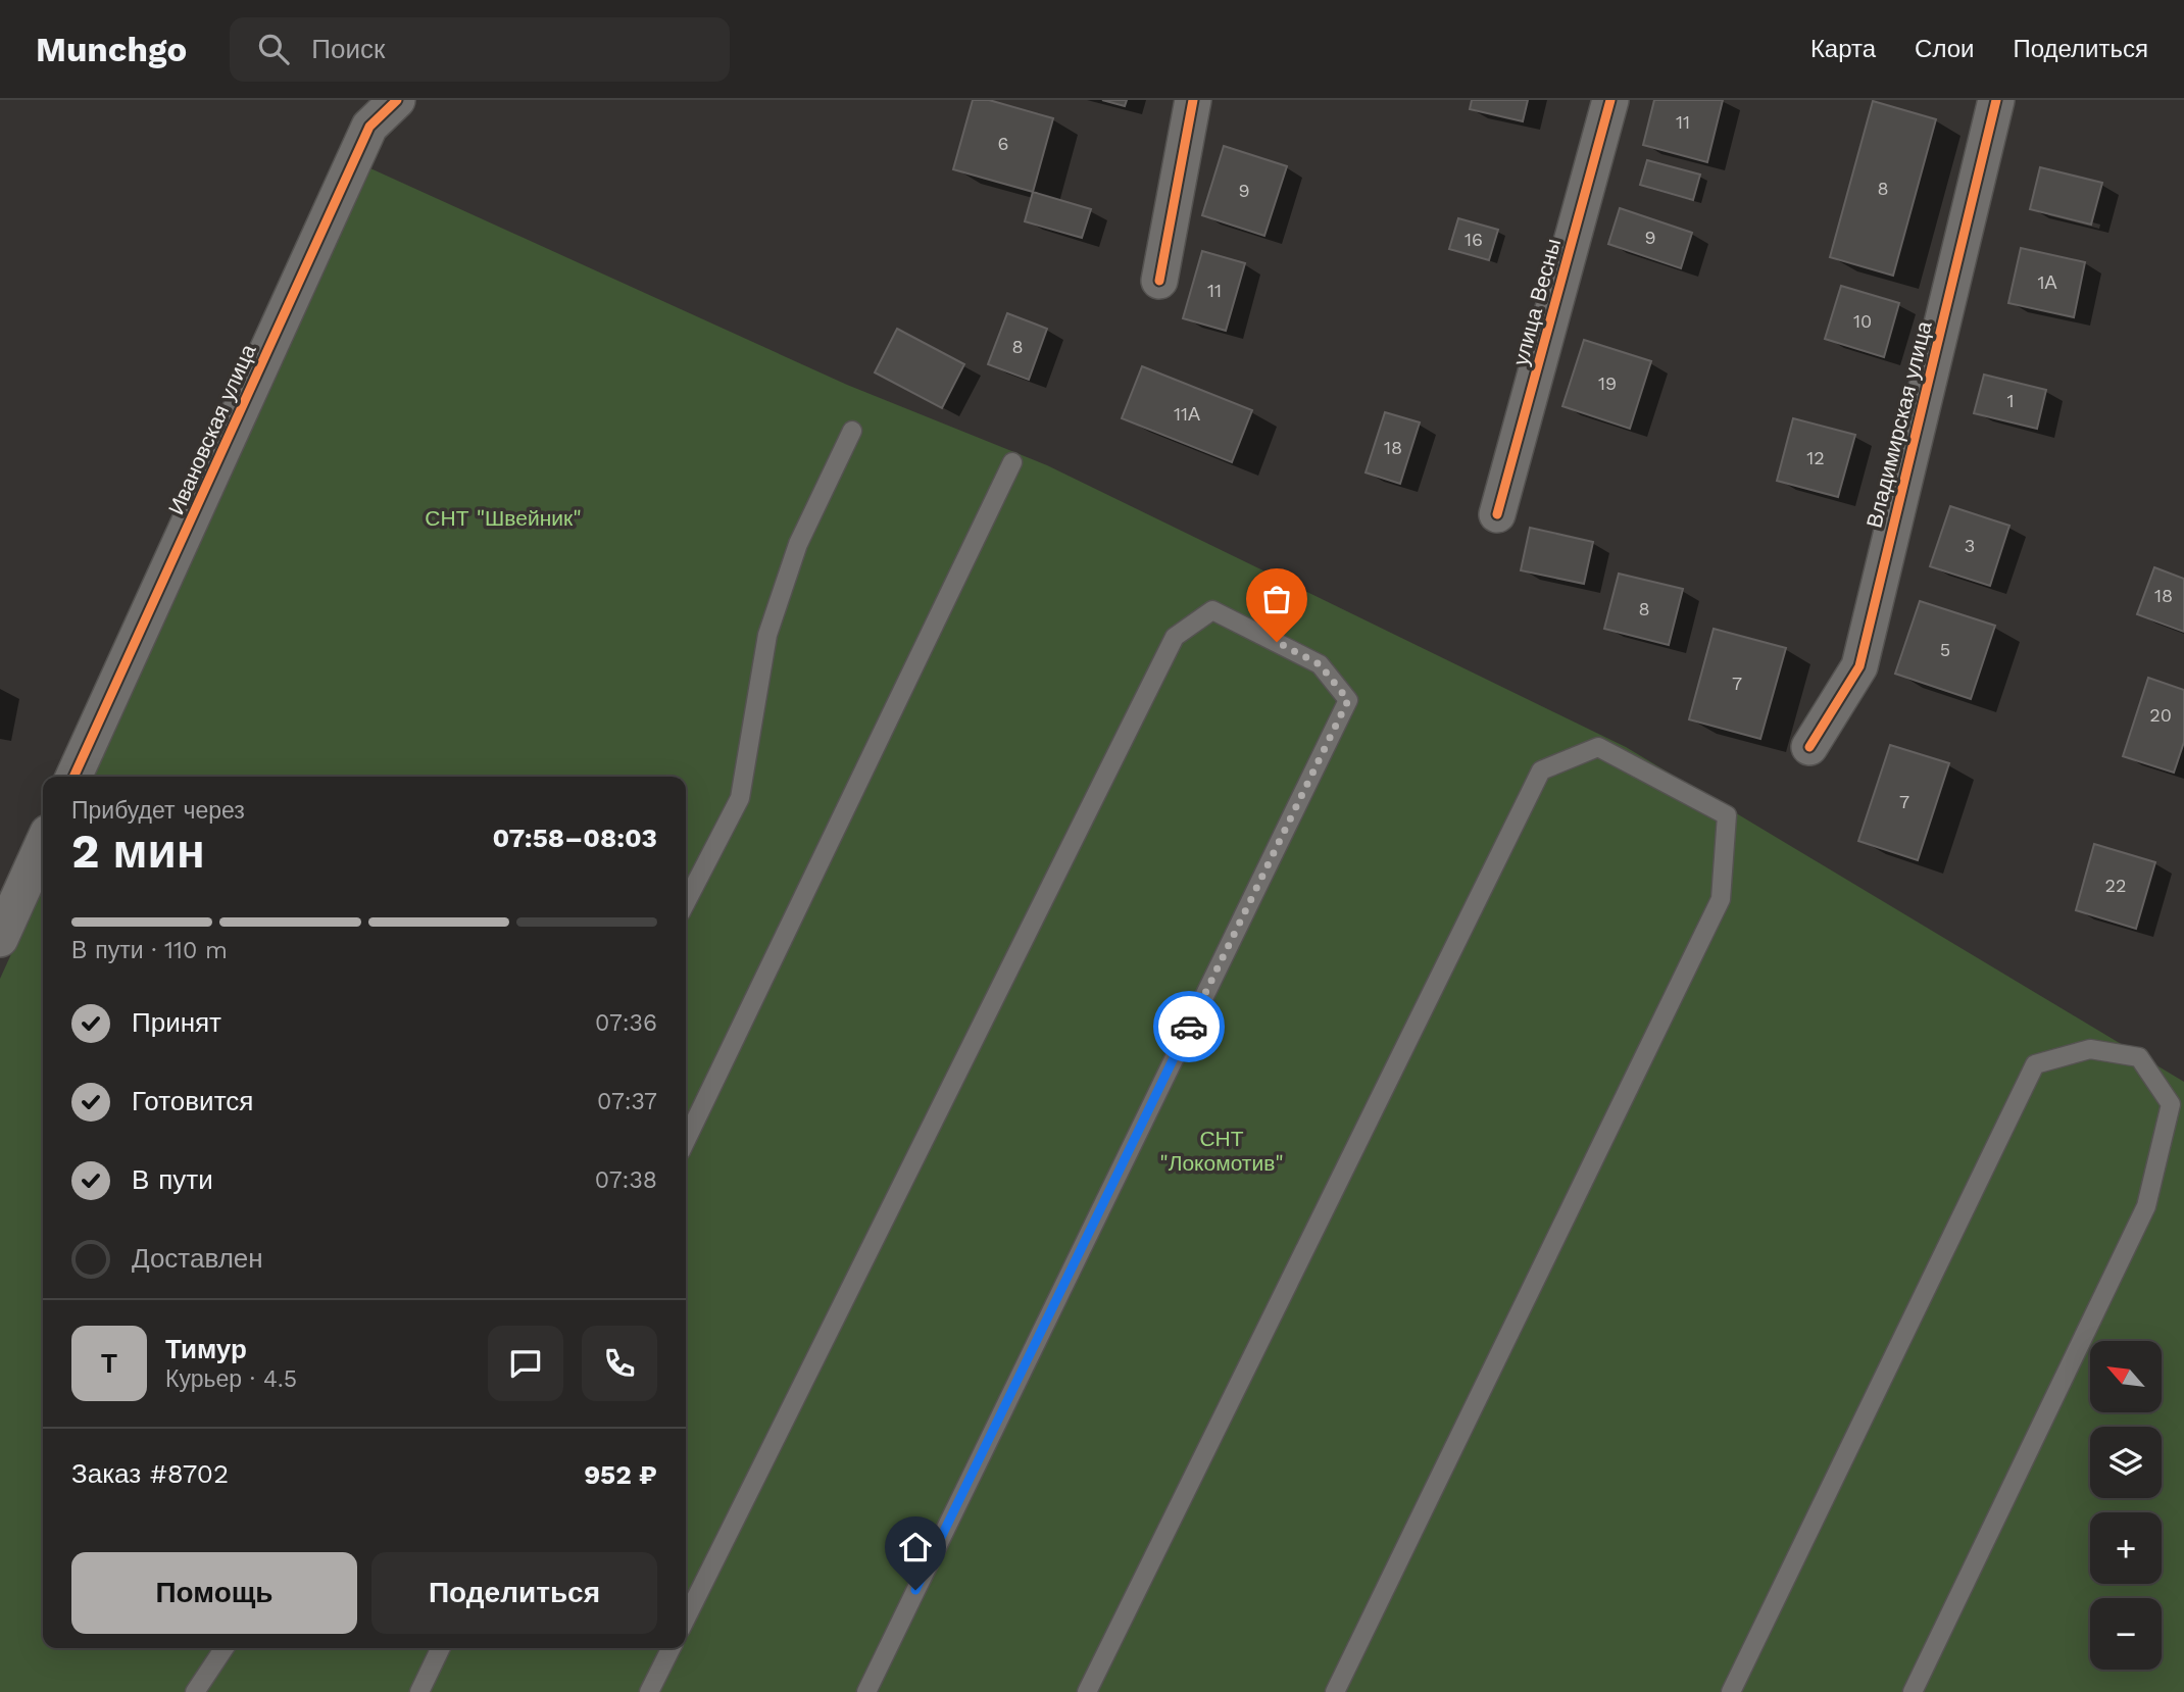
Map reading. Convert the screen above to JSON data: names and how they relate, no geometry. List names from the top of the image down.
{
  "streets": {
    "street": ["улица Весны", "Владимирская улица", "Ивановская улица"]
  },
  "parks": ["СНТ \"Швейник\"", "СНТ \"Локомотив\""],
  "house_numbers": [
    "11",
    "6",
    "8",
    "9",
    "9",
    "16",
    "1А",
    "11",
    "10",
    "8",
    "19",
    "1",
    "11А",
    "18",
    "12",
    "3",
    "18",
    "8",
    "5",
    "7",
    "20",
    "7",
    "22"
  ],
  "north": "top left",
  "page": {
    "header": "Munchgo",
    "search": "Поиск",
    "nav": ["Карта", "Слои", "Поделиться"],
    "heading": ["2 мин", "Прибудет через", "07:58–08:03"],
    "panel": [
      "Тимур",
      "Курьер · 4.5",
      "Заказ #8702",
      "952 ₽"
    ],
    "bar": "В пути · 110 m",
    "list": [
      ["Принят", "07:36"],
      ["Готовится", "07:37"],
      ["В пути", "07:38"],
      "Доставлен"
    ],
    "round": "Т",
    "map_buttons": ["+", "−"],
    "buttons": ["Помощь", "Поделиться"]
  }
}
